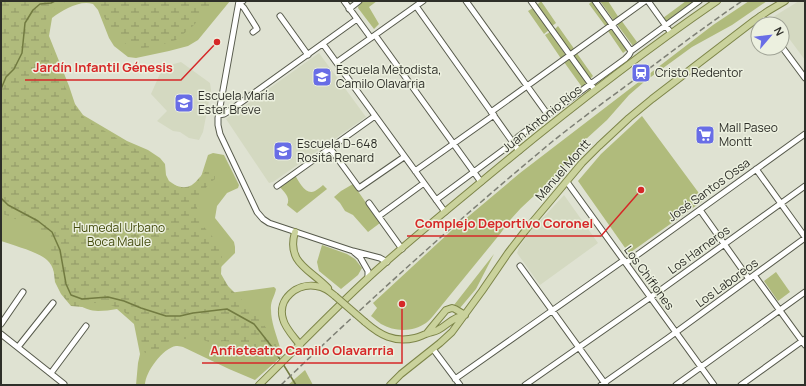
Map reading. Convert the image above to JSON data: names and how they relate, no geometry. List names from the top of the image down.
{
  "streets": {
    "main road": ["Juan Antonio Ríos", "Manuel Montt"],
    "street": [
      "José Santos Ossa",
      "Los Harneros",
      "Los Chiflones",
      "Los Laboreos"
    ]
  },
  "crossings": [
    ["Manuel Montt", "Los Chiflones"],
    ["José Santos Ossa", "Los Chiflones"],
    ["Los Harneros", "Los Chiflones"],
    ["Los Chiflones", "Los Laboreos"]
  ],
  "parks": ["Humedal Urbano Boca Maule"],
  "places": {
    "other": ["Jardín Infantil Génesis", "Complejo Deportivo Coronel", "Anfieteatro Camilo Olavarrria"],
    "station": ["Cristo Redentor"],
    "school or university": ["Escuela Metodista, Camilo Olavarria", "Escuela María Ester Breve", "Escuela D-648 Rosita Renard"],
    "supermarket": ["Mall Paseo Montt"]
  },
  "north": "top right"
}
